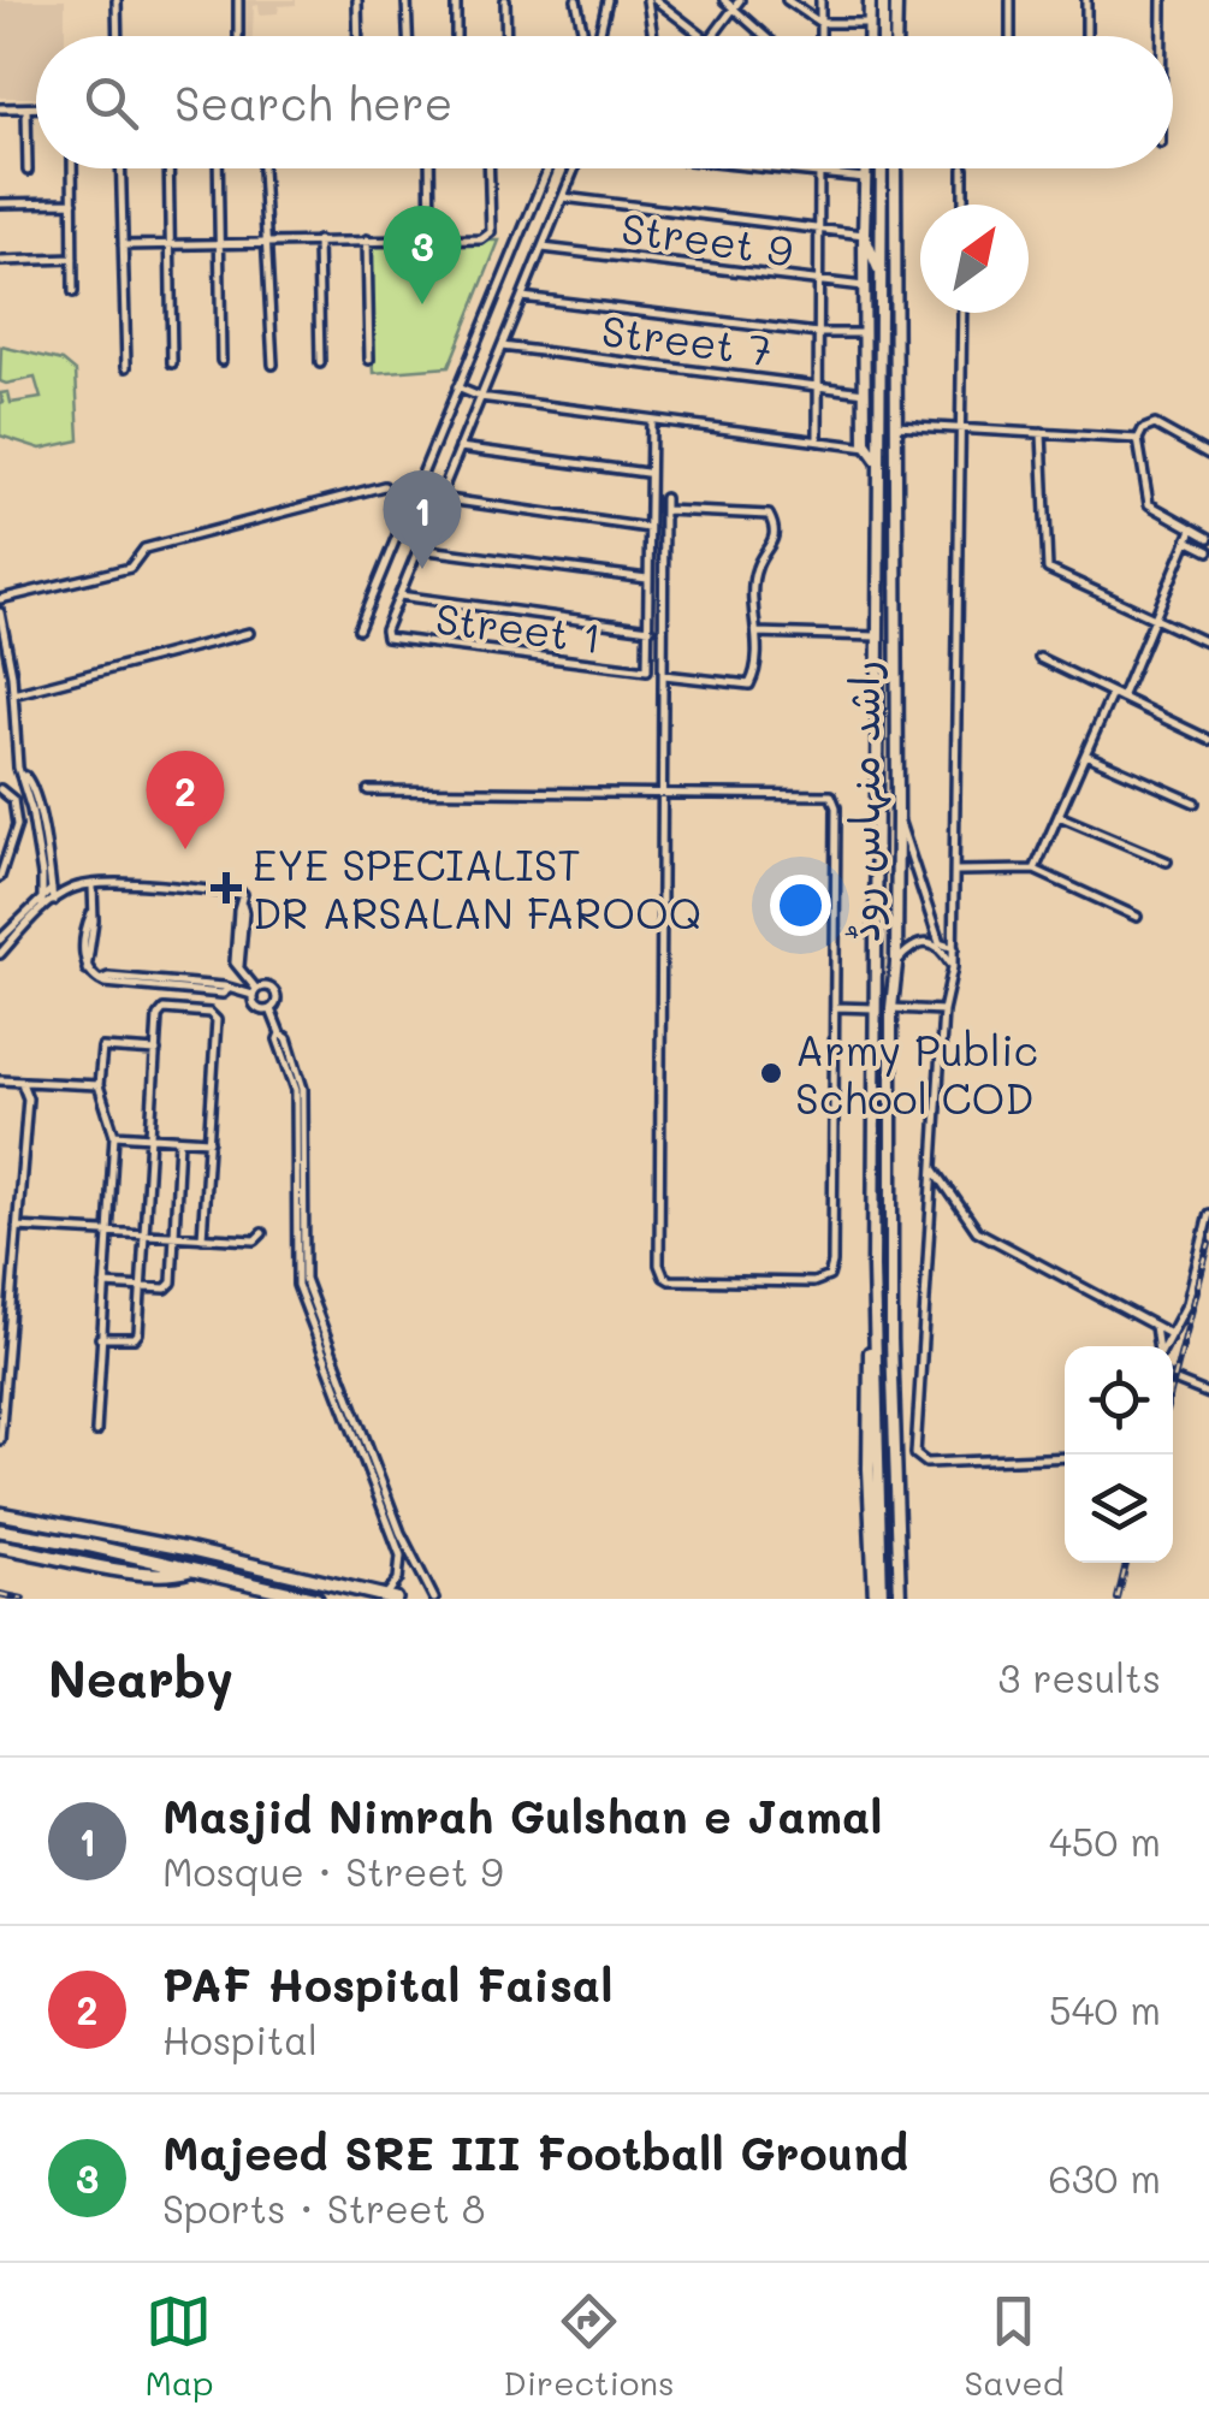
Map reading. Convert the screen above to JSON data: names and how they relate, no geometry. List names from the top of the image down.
{
  "streets": {
    "main road": ["راشد منہاس روڈ"],
    "street": ["Street 9", "Street 7", "Street 1"]
  },
  "crossings": [
    ["Street 9", "Street 7"],
    ["Street 9", "Street 1"]
  ],
  "places": {
    "health": ["EYE SPECIALIST DR ARSALAN FAROOQ"],
    "other": ["Army Public School COD"]
  },
  "north": "top right",
  "page": {
    "search": "Search here",
    "pins": ["3", "1", "2"],
    "heading": ["Nearby", "3 results"],
    "list": [
      {
        "mark": "1",
        "name": "Masjid Nimrah Gulshan e Jamal",
        "note": "Mosque · Street 9",
        "value": "450 m"
      },
      {
        "mark": "2",
        "name": "PAF Hospital Faisal",
        "note": "Hospital",
        "value": "540 m"
      },
      {
        "mark": "3",
        "name": "Majeed SRE III Football Ground",
        "note": "Sports · Street 8",
        "value": "630 m"
      }
    ],
    "nav": ["Map", "Directions", "Saved"]
  }
}
